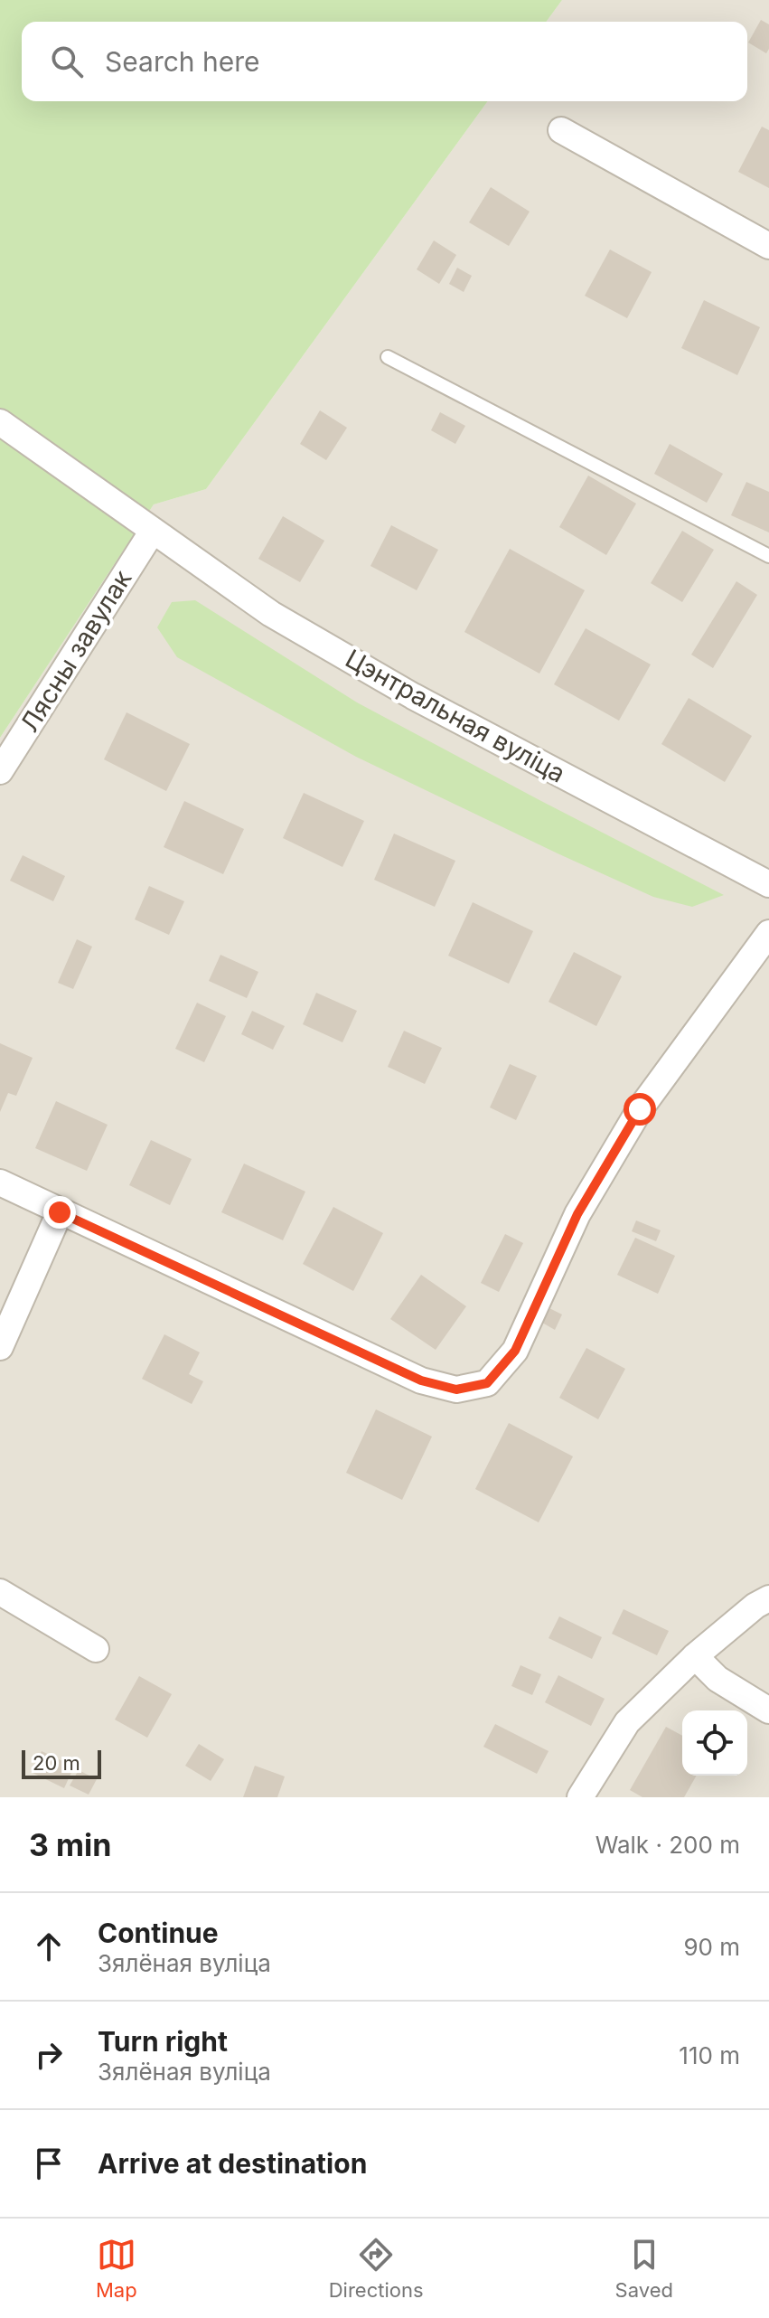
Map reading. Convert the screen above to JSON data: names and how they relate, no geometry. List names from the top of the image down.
{
  "streets": {
    "street": ["Лясны завулак", "Цэнтральная вуліца"]
  },
  "crossings": [
    ["Лясны завулак", "Цэнтральная вуліца"]
  ],
  "scale_bar": "20 m",
  "page": {
    "search": "Search here",
    "scale": "20 m",
    "heading": ["3 min", "Walk · 200 m"],
    "list": [
      ["Continue", "Зялёная вуліца", "90 m"],
      ["Turn right", "Зялёная вуліца", "110 m"],
      "Arrive at destination"
    ],
    "nav": ["Map", "Directions", "Saved"]
  }
}
